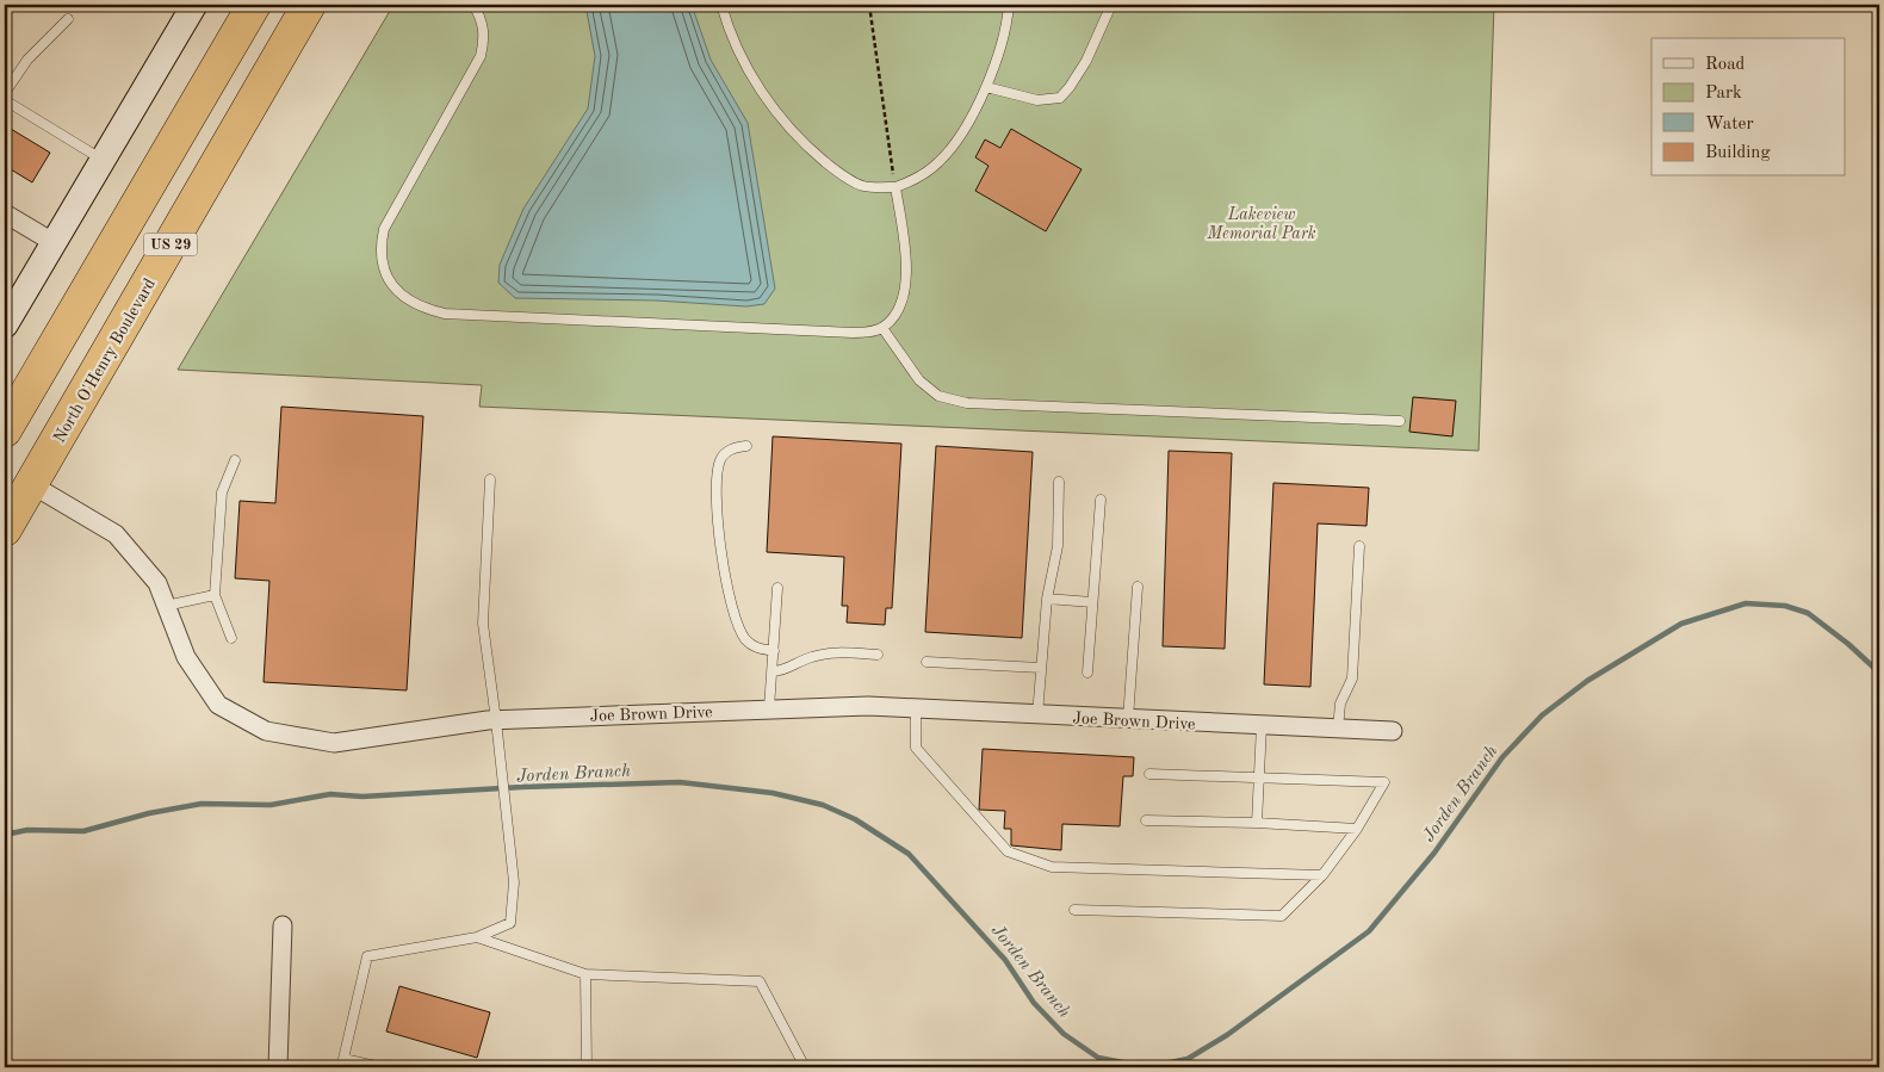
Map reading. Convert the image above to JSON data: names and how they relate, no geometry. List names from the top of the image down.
{
  "streets": {
    "highway": ["US 29", "North O'Henry Boulevard"],
    "street": ["Joe Brown Drive"]
  },
  "crossings": [
    ["North O'Henry Boulevard", "Joe Brown Drive"]
  ],
  "water": ["Jorden Branch"],
  "parks": ["Lakeview Memorial Park"],
  "legend": [
    "Road",
    "Park",
    "Water",
    "Building"
  ]
}
